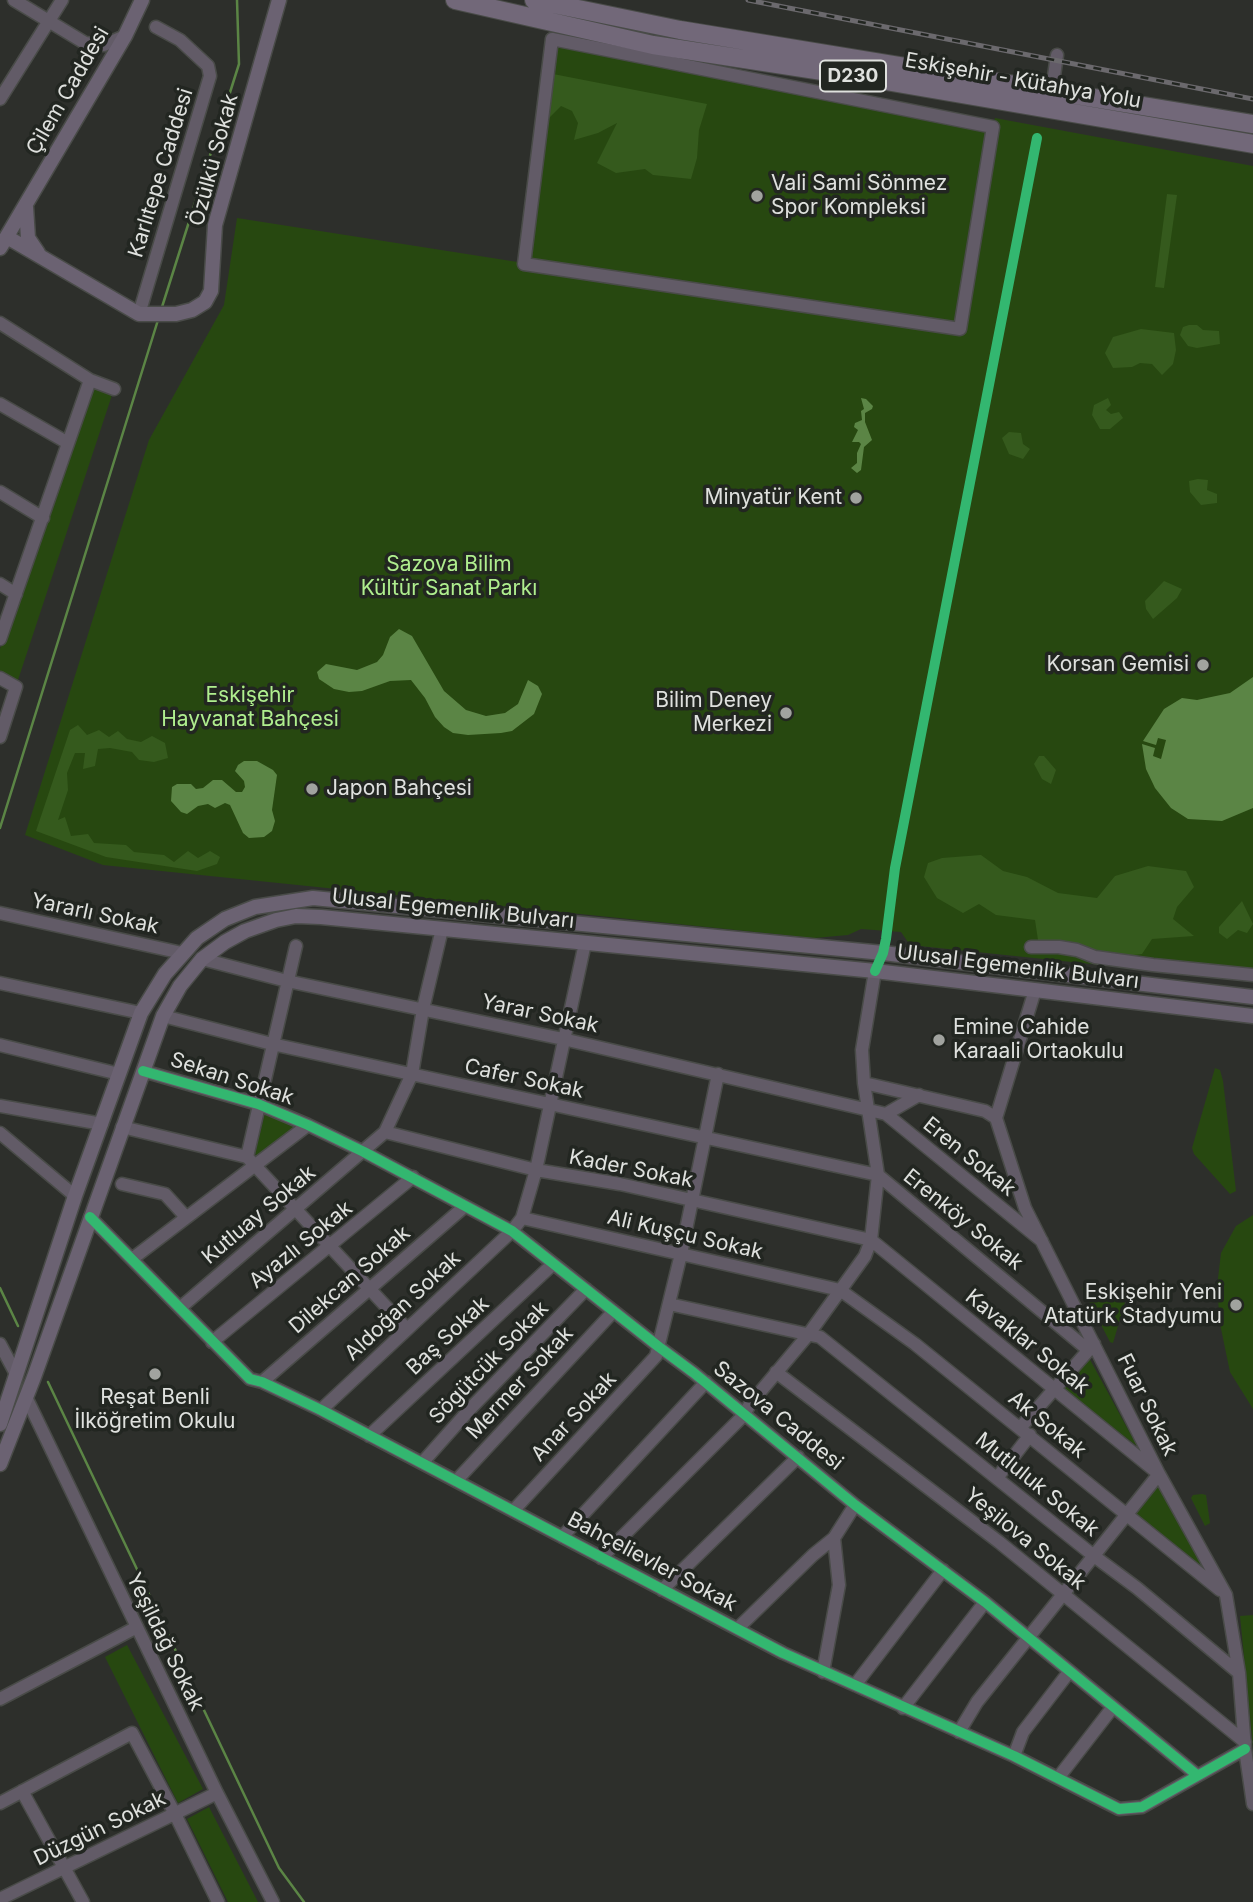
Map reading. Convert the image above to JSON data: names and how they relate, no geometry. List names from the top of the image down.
{
  "streets": {
    "highway": ["D230", "Eskişehir - Kütahya Yolu"],
    "main road": ["Çilem Caddesi", "Özülkü Sokak", "Ulusal Egemenlik Bulvarı"],
    "street": [
      "Karlıtepe Caddesi",
      "Yararlı Sokak",
      "Yarar Sokak",
      "Sekan Sokak",
      "Cafer Sokak",
      "Eren Sokak",
      "Kader Sokak",
      "Kutluay Sokak",
      "Erenköy Sokak",
      "Ali Kuşçu Sokak",
      "Ayazlı Sokak",
      "Dilekcan Sokak",
      "Aldoğan Sokak",
      "Baş Sokak",
      "Kavaklar Sokak",
      "Sögütcük Sokak",
      "Mermer Sokak",
      "Fuar Sokak",
      "Sazova Caddesi",
      "Anar Sokak",
      "Ak Sokak",
      "Mutluluk Sokak",
      "Yeşilova Sokak",
      "Bahçelievler Sokak",
      "Yeşildağ Sokak",
      "Düzgün Sokak"
    ]
  },
  "crossings": [
    ["Özülkü Sokak", "Karlıtepe Caddesi"],
    ["Ulusal Egemenlik Bulvarı", "Yararlı Sokak"],
    ["Ulusal Egemenlik Bulvarı", "Yarar Sokak"],
    ["Ulusal Egemenlik Bulvarı", "Sekan Sokak"],
    ["Ulusal Egemenlik Bulvarı", "Cafer Sokak"],
    ["Ulusal Egemenlik Bulvarı", "Bahçelievler Sokak"],
    ["Ulusal Egemenlik Bulvarı", "Yeşildağ Sokak"],
    ["Yarar Sokak", "Eren Sokak"],
    ["Sekan Sokak", "Sazova Caddesi"],
    ["Cafer Sokak", "Erenköy Sokak"],
    ["Eren Sokak", "Fuar Sokak"],
    ["Kader Sokak", "Kutluay Sokak"],
    ["Kader Sokak", "Kavaklar Sokak"],
    ["Kutluay Sokak", "Sazova Caddesi"],
    ["Kutluay Sokak", "Bahçelievler Sokak"],
    ["Erenköy Sokak", "Fuar Sokak"],
    ["Ali Kuşçu Sokak", "Aldoğan Sokak"],
    ["Ali Kuşçu Sokak", "Ak Sokak"],
    ["Ayazlı Sokak", "Sazova Caddesi"],
    ["Ayazlı Sokak", "Bahçelievler Sokak"],
    ["Dilekcan Sokak", "Sazova Caddesi"],
    ["Dilekcan Sokak", "Bahçelievler Sokak"],
    ["Aldoğan Sokak", "Sazova Caddesi"],
    ["Aldoğan Sokak", "Bahçelievler Sokak"],
    ["Baş Sokak", "Sazova Caddesi"],
    ["Baş Sokak", "Bahçelievler Sokak"],
    ["Kavaklar Sokak", "Fuar Sokak"],
    ["Sögütcük Sokak", "Sazova Caddesi"],
    ["Sögütcük Sokak", "Bahçelievler Sokak"],
    ["Mermer Sokak", "Sazova Caddesi"],
    ["Mermer Sokak", "Bahçelievler Sokak"],
    ["Fuar Sokak", "Ak Sokak"],
    ["Fuar Sokak", "Mutluluk Sokak"],
    ["Fuar Sokak", "Yeşilova Sokak"],
    ["Fuar Sokak", "Bahçelievler Sokak"],
    ["Sazova Caddesi", "Anar Sokak"],
    ["Sazova Caddesi", "Bahçelievler Sokak"],
    ["Anar Sokak", "Bahçelievler Sokak"],
    ["Yeşilova Sokak", "Bahçelievler Sokak"],
    ["Yeşildağ Sokak", "Düzgün Sokak"]
  ],
  "parks": ["Sazova Bilim Kültür Sanat Parkı", "Eskişehir Hayvanat Bahçesi"],
  "places": [
    "Vali Sami Sönmez Spor Kompleksi",
    "Minyatür Kent",
    "Korsan Gemisi",
    "Bilim Deney Merkezi",
    "Japon Bahçesi",
    "Emine Cahide Karaali Ortaokulu",
    "Eskişehir Yeni Atatürk Stadyumu",
    "Reşat Benli İlköğretim Okulu"
  ]
}
